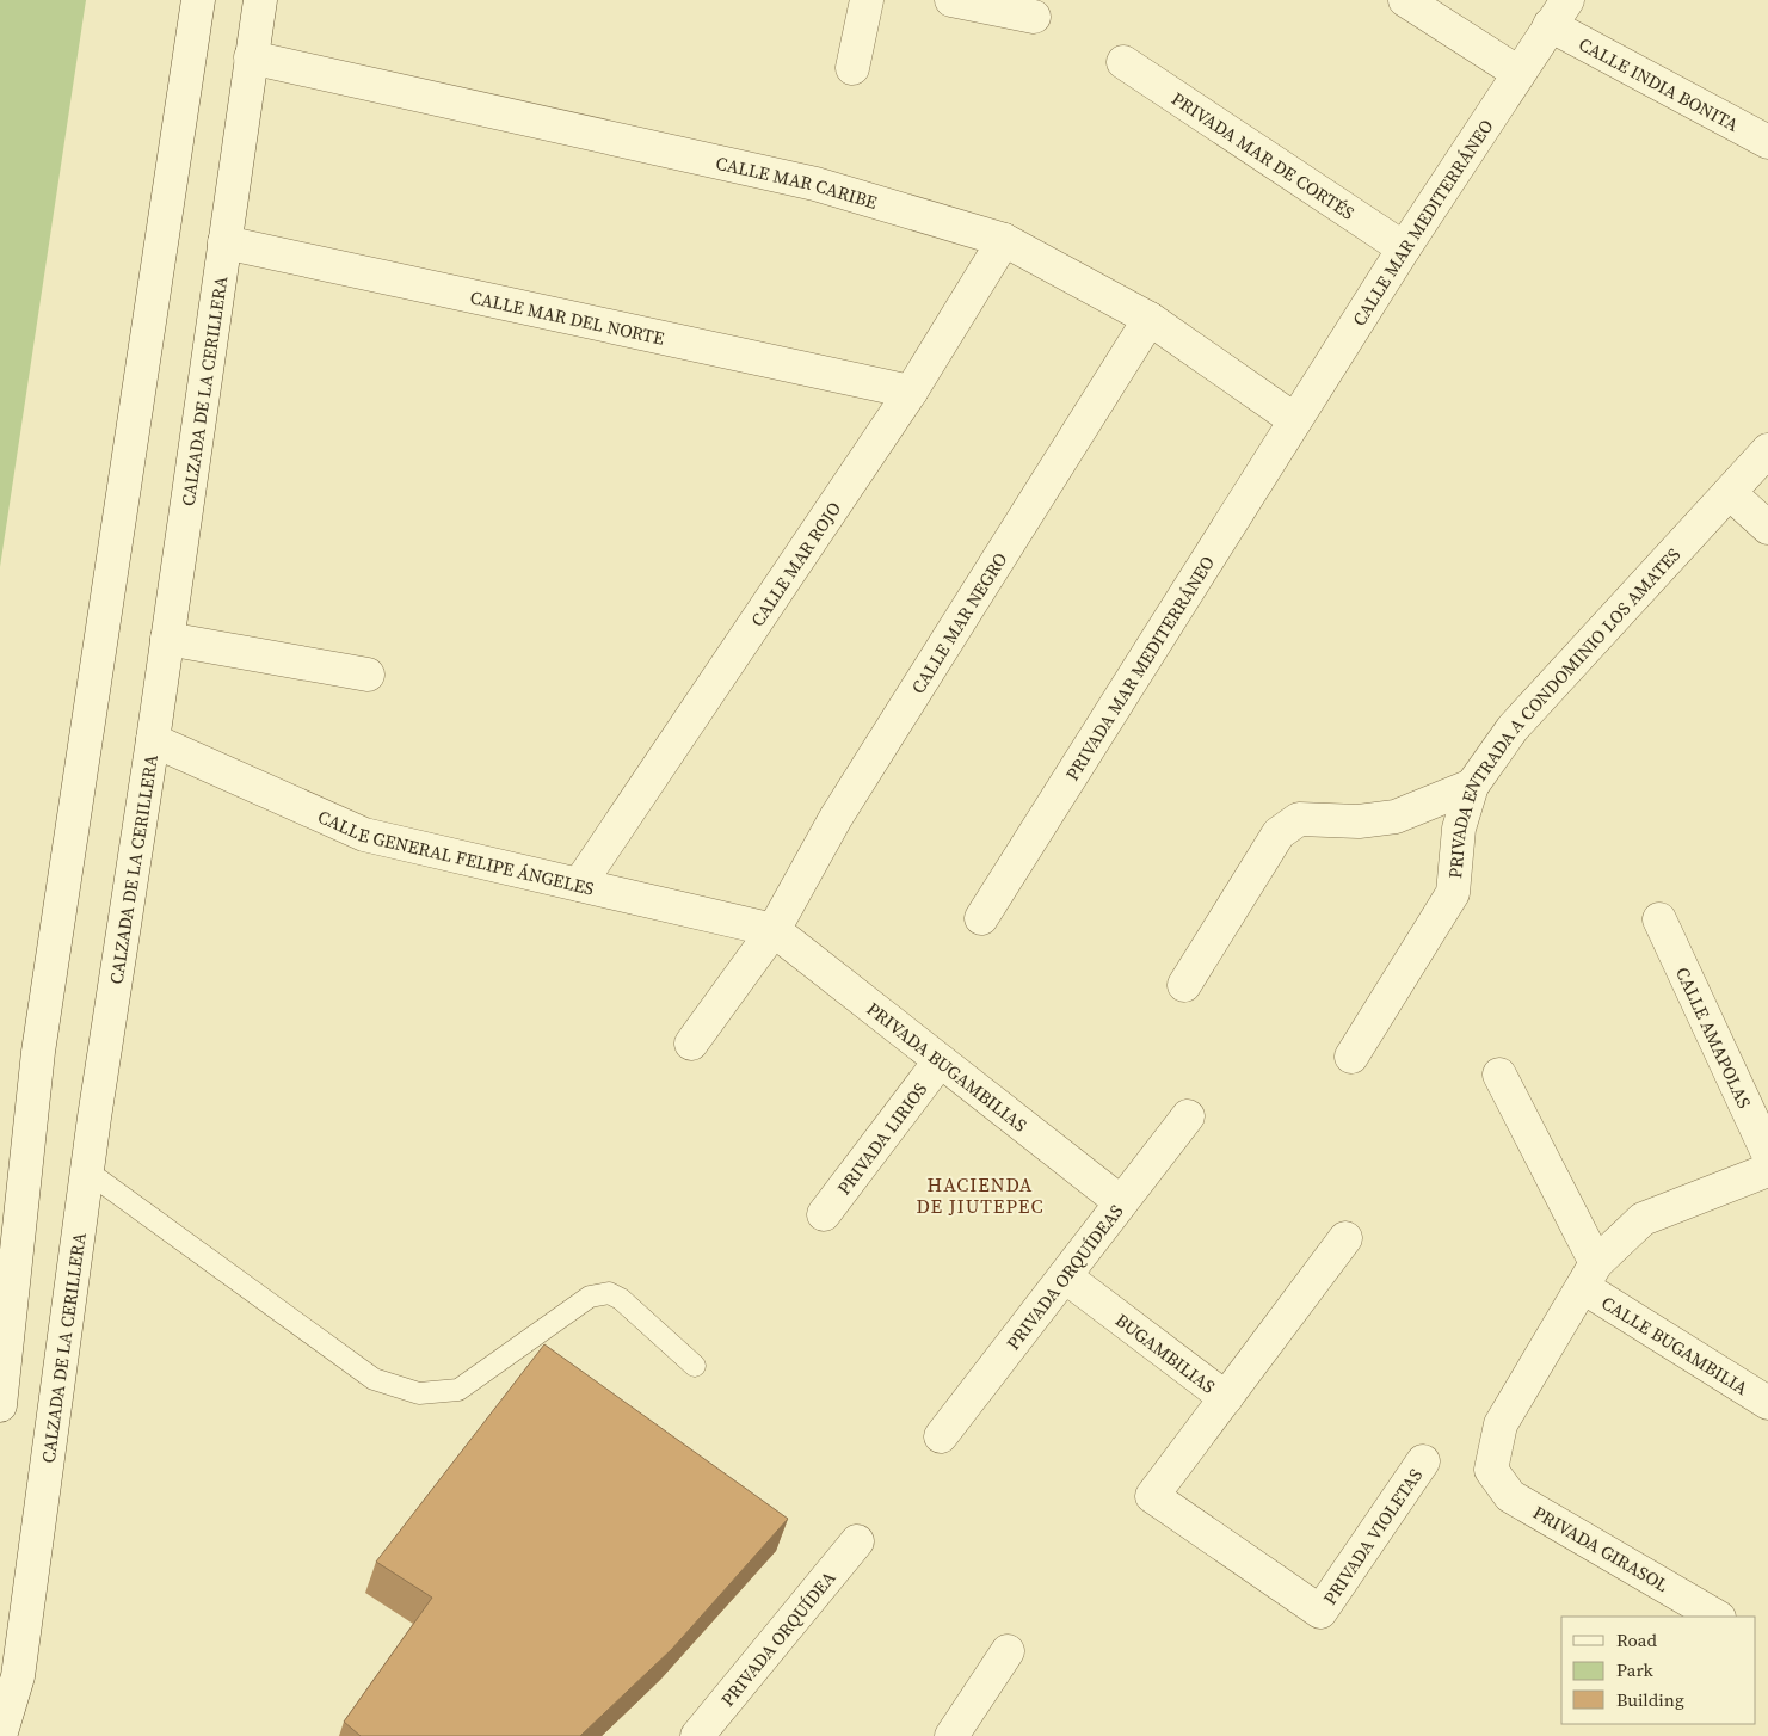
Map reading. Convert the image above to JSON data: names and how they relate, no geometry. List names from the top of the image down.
{
  "streets": {
    "street": [
      "CALLE INDIA BONITA",
      "PRIVADA MAR DE CORTÉS",
      "CALLE MAR CARIBE",
      "CALLE MAR MEDITERRÁNEO",
      "CALLE MAR DEL NORTE",
      "CALZADA DE LA CERILLERA",
      "CALLE MAR ROJO",
      "CALLE MAR NEGRO",
      "PRIVADA MAR MEDITERRÁNEO",
      "PRIVADA ENTRADA A CONDOMINIO LOS AMATES",
      "CALLE GENERAL FELIPE ÁNGELES",
      "CALLE AMAPOLAS",
      "PRIVADA BUGAMBILIAS",
      "PRIVADA LIRIOS",
      "PRIVADA ORQUÍDEAS",
      "CALLE BUGAMBILIA",
      "BUGAMBILIAS",
      "PRIVADA VIOLETAS",
      "PRIVADA GIRASOL",
      "PRIVADA ORQUÍDEA"
    ]
  },
  "crossings": [
    ["CALLE INDIA BONITA", "CALLE MAR MEDITERRÁNEO"],
    ["PRIVADA MAR DE CORTÉS", "CALLE MAR MEDITERRÁNEO"],
    ["CALLE MAR CARIBE", "CALLE MAR MEDITERRÁNEO"],
    ["CALLE MAR CARIBE", "CALZADA DE LA CERILLERA"],
    ["CALLE MAR CARIBE", "CALLE MAR ROJO"],
    ["CALLE MAR CARIBE", "CALLE MAR NEGRO"],
    ["CALLE MAR CARIBE", "PRIVADA MAR MEDITERRÁNEO"],
    ["CALLE MAR MEDITERRÁNEO", "PRIVADA MAR MEDITERRÁNEO"],
    ["CALLE MAR DEL NORTE", "CALZADA DE LA CERILLERA"],
    ["CALLE MAR DEL NORTE", "CALLE MAR ROJO"],
    ["CALZADA DE LA CERILLERA", "CALLE GENERAL FELIPE ÁNGELES"],
    ["CALLE MAR ROJO", "CALLE GENERAL FELIPE ÁNGELES"],
    ["CALLE MAR NEGRO", "CALLE GENERAL FELIPE ÁNGELES"],
    ["CALLE MAR NEGRO", "PRIVADA BUGAMBILIAS"],
    ["CALLE GENERAL FELIPE ÁNGELES", "PRIVADA BUGAMBILIAS"],
    ["PRIVADA BUGAMBILIAS", "PRIVADA LIRIOS"],
    ["PRIVADA BUGAMBILIAS", "PRIVADA ORQUÍDEAS"],
    ["PRIVADA ORQUÍDEAS", "BUGAMBILIAS"],
    ["CALLE BUGAMBILIA", "PRIVADA GIRASOL"],
    ["BUGAMBILIAS", "PRIVADA VIOLETAS"]
  ],
  "districts": ["HACIENDA DE JIUTEPEC"],
  "legend": ["Road", "Park", "Building"]
}
